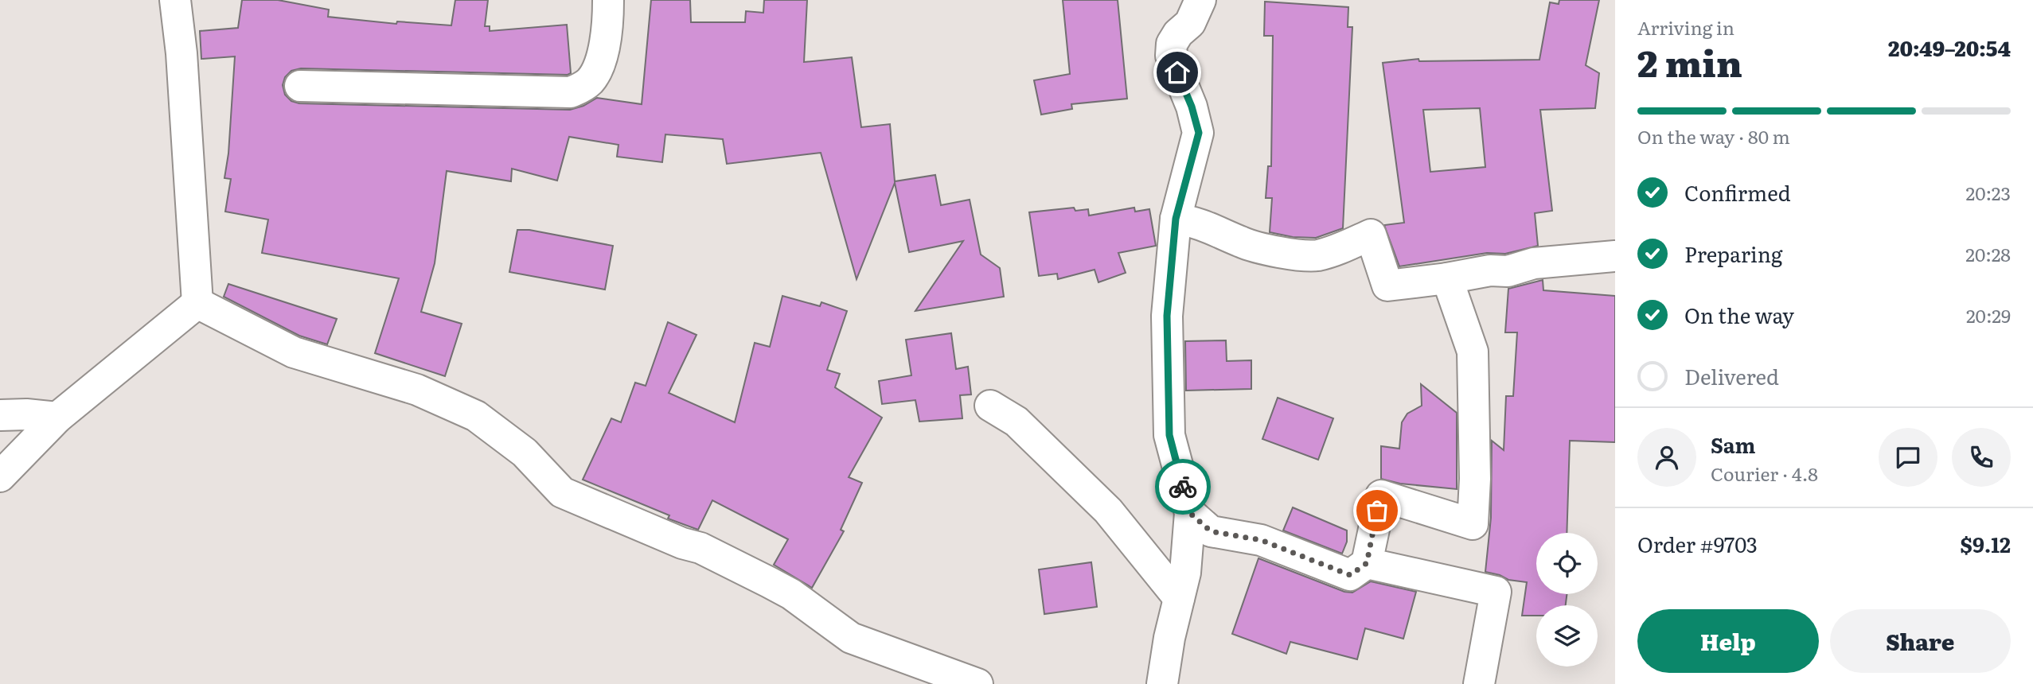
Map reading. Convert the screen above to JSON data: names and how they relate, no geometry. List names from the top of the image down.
{
  "page": {
    "heading": ["2 min", "Arriving in", "20:49–20:54"],
    "panel": [
      "Sam",
      "Courier · 4.8",
      "Order #9703",
      "$9.12"
    ],
    "bar": "On the way · 80 m",
    "list": [
      ["Confirmed", "20:23"],
      ["Preparing", "20:28"],
      ["On the way", "20:29"],
      "Delivered"
    ],
    "buttons": ["Help", "Share"]
  }
}
